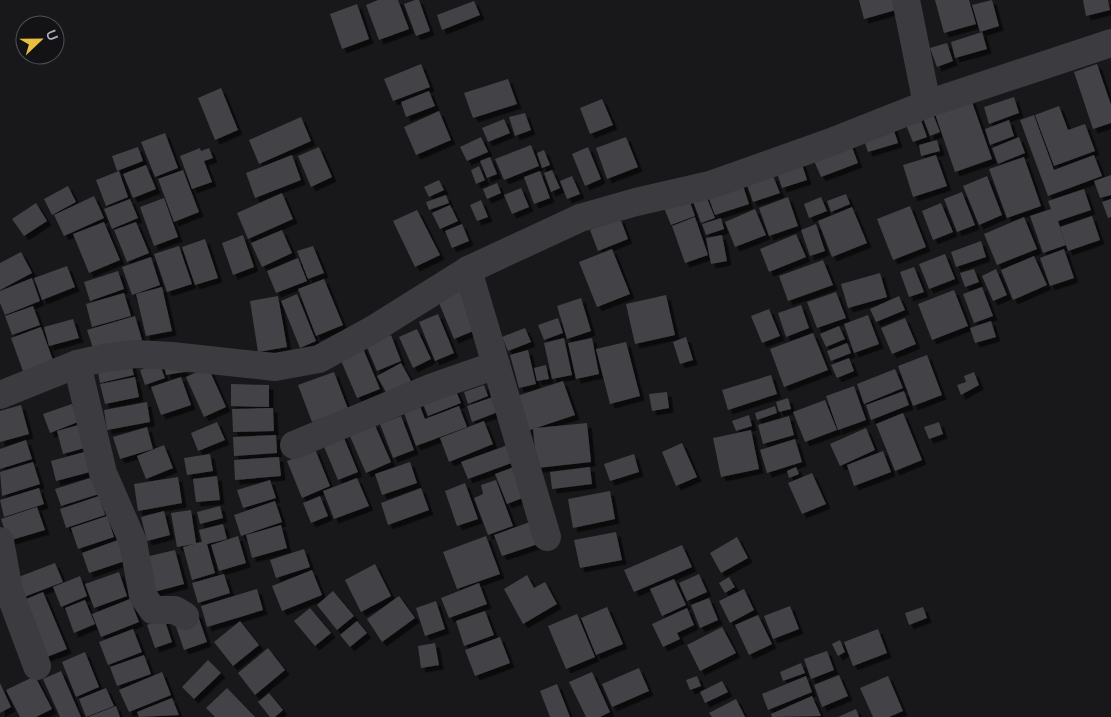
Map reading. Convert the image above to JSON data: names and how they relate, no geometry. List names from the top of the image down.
{
  "north": "right"
}
